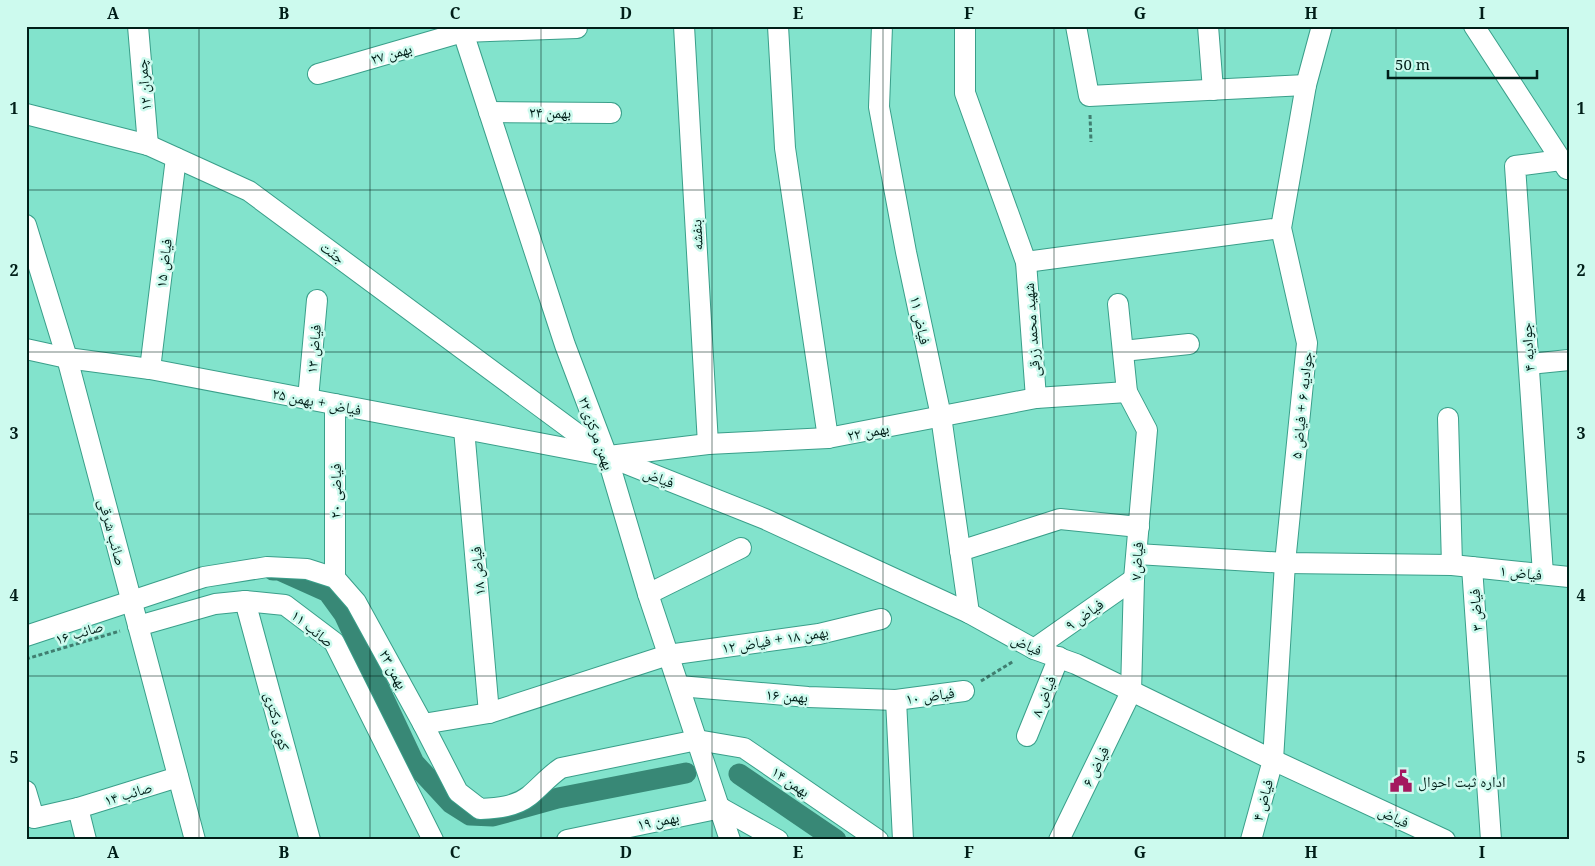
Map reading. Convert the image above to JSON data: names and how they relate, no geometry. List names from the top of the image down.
{
  "streets": {
    "street": [
      "بهمن ۲۷",
      "چمران ۱۲",
      "بهمن ۲۴",
      "بنفشه",
      "جنّت",
      "فیاض ۱۵",
      "فیاض ۱۱",
      "شهید محمد زرقی",
      "جوادیه ۴",
      "فیاض ۱۳",
      "فیاض + بهمن ۲۵",
      "جوادیه ۶ + فیاض ۵",
      "بهمن ۲۲",
      "۲۲بهمن مرکزی",
      "فیاض",
      "فیاضی ۲۰",
      "صائب شرقی",
      "فیاض۷",
      "فیاض ۱۸",
      "فیاض ۱",
      "فیاض ۳",
      "فیاض ۹",
      "صائب ۱۱",
      "بهمن ۱۸ + فیاض ۱۲",
      "بهمن ۲۳",
      "بهمن ۱۶",
      "فیاض ۱۰",
      "فیاض ۸",
      "کوی دکتری",
      "فیاض ۶",
      "بهمن ۱۴",
      "صائب ۱۴",
      "فیاض ۴",
      "بهمن ۱۹"
    ],
    "path": ["صائب ۱۶"]
  },
  "crossings": [
    ["بهمن ۲۷", "۲۲بهمن مرکزی"],
    ["چمران ۱۲", "جنّت"],
    ["بهمن ۲۴", "۲۲بهمن مرکزی"],
    ["بنفشه", "بهمن ۲۲"],
    ["جنّت", "فیاض ۱۵"],
    ["جنّت", "فیاض + بهمن ۲۵"],
    ["جنّت", "بهمن ۲۲"],
    ["جنّت", "۲۲بهمن مرکزی"],
    ["جنّت", "فیاض"],
    ["فیاض ۱۵", "فیاض + بهمن ۲۵"],
    ["فیاض ۱۱", "بهمن ۲۲"],
    ["فیاض ۱۱", "فیاض"],
    ["شهید محمد زرقی", "بهمن ۲۲"],
    ["جوادیه ۴", "فیاض ۱"],
    ["فیاض ۱۳", "فیاض + بهمن ۲۵"],
    ["فیاض + بهمن ۲۵", "بهمن ۲۲"],
    ["فیاض + بهمن ۲۵", "۲۲بهمن مرکزی"],
    ["فیاض + بهمن ۲۵", "فیاض"],
    ["فیاض + بهمن ۲۵", "فیاضی ۲۰"],
    ["فیاض + بهمن ۲۵", "صائب شرقی"],
    ["فیاض + بهمن ۲۵", "فیاض ۱۸"],
    ["جوادیه ۶ + فیاض ۵", "فیاض"],
    ["جوادیه ۶ + فیاض ۵", "فیاض ۳"],
    ["جوادیه ۶ + فیاض ۵", "فیاض ۴"],
    ["بهمن ۲۲", "۲۲بهمن مرکزی"],
    ["بهمن ۲۲", "فیاض"],
    ["بهمن ۲۲", "فیاض۷"],
    ["۲۲بهمن مرکزی", "فیاض"],
    ["۲۲بهمن مرکزی", "بهمن ۱۸ + فیاض ۱۲"],
    ["۲۲بهمن مرکزی", "بهمن ۲۳"],
    ["۲۲بهمن مرکزی", "بهمن ۱۶"],
    ["۲۲بهمن مرکزی", "بهمن ۱۴"],
    ["۲۲بهمن مرکزی", "بهمن ۱۹"],
    ["فیاض", "فیاض۷"],
    ["فیاض", "فیاض ۹"],
    ["فیاض", "فیاض ۸"],
    ["فیاض", "فیاض ۶"],
    ["فیاض", "فیاض ۴"],
    ["فیاضی ۲۰", "بهمن ۲۳"],
    ["صائب شرقی", "صائب ۱۱"],
    ["صائب شرقی", "صائب ۱۶"],
    ["صائب شرقی", "صائب ۱۴"],
    ["فیاض۷", "فیاض ۳"],
    ["فیاض۷", "فیاض ۹"],
    ["فیاض۷", "فیاض ۶"],
    ["فیاض ۱", "فیاض ۳"],
    ["صائب ۱۱", "صائب ۱۶"],
    ["صائب ۱۱", "کوی دکتری"],
    ["بهمن ۲۳", "بهمن ۱۴"],
    ["بهمن ۱۶", "فیاض ۱۰"]
  ],
  "places": {
    "public building": ["اداره ثبت احوال"]
  },
  "scale_bar": "50 m",
  "grid": {
    "columns": [
      "A",
      "B",
      "C",
      "D",
      "E",
      "F",
      "G",
      "H",
      "I"
    ],
    "rows": [
      "1",
      "2",
      "3",
      "4",
      "5"
    ]
  }
}
